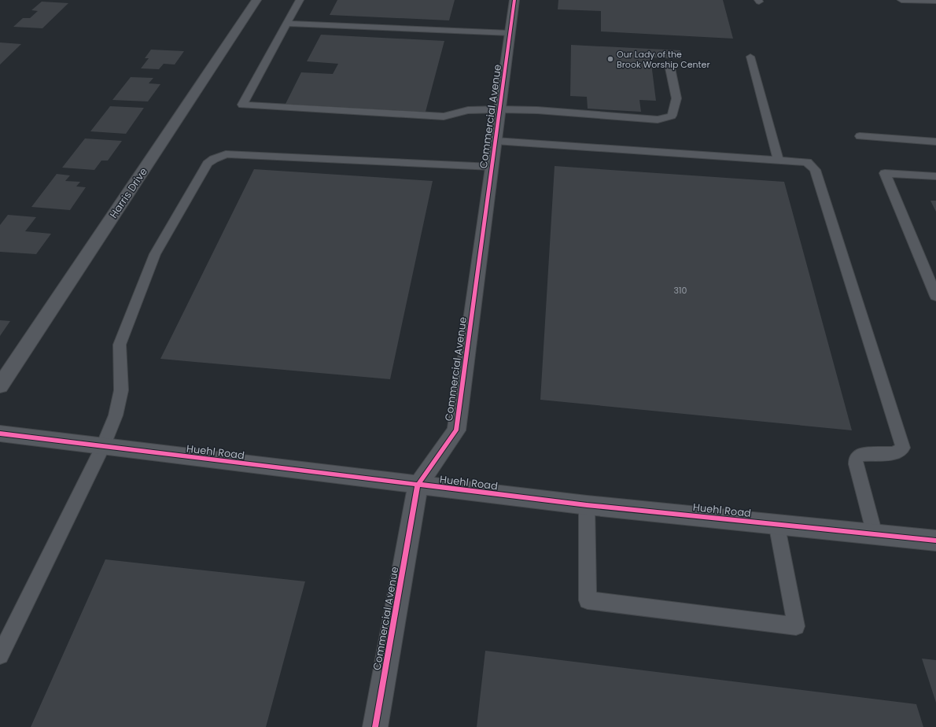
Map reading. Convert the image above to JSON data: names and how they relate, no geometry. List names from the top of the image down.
{
  "streets": {
    "street": ["Commercial Avenue", "Harris Drive", "Huehl Road"]
  },
  "crossings": [
    ["Commercial Avenue", "Huehl Road"]
  ],
  "places": ["Our Lady of the Brook Worship Center"],
  "house_numbers": ["310"]
}
